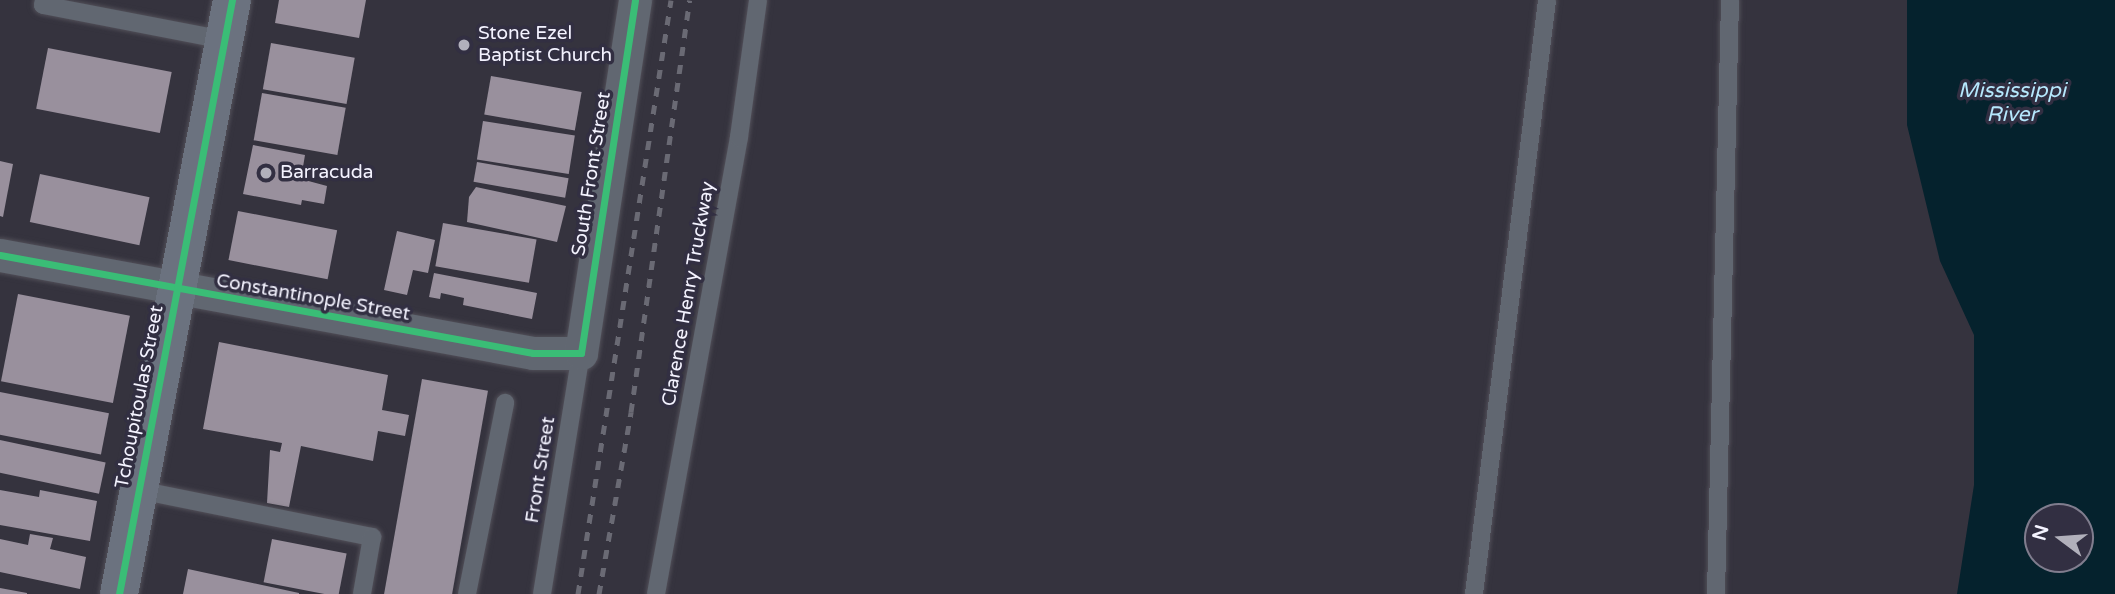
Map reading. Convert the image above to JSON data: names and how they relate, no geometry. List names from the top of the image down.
{
  "streets": {
    "street": ["South Front Street", "Constantinople Street", "Tchoupitoulas Street"],
    "lane": ["Clarence Henry Truckway", "Front Street"]
  },
  "crossings": [
    ["South Front Street", "Constantinople Street"],
    ["South Front Street", "Front Street"],
    ["Constantinople Street", "Tchoupitoulas Street"],
    ["Constantinople Street", "Front Street"]
  ],
  "water": ["Mississippi River"],
  "places": ["Stone Ezel Baptist Church", "Barracuda"],
  "north": "left"
}
